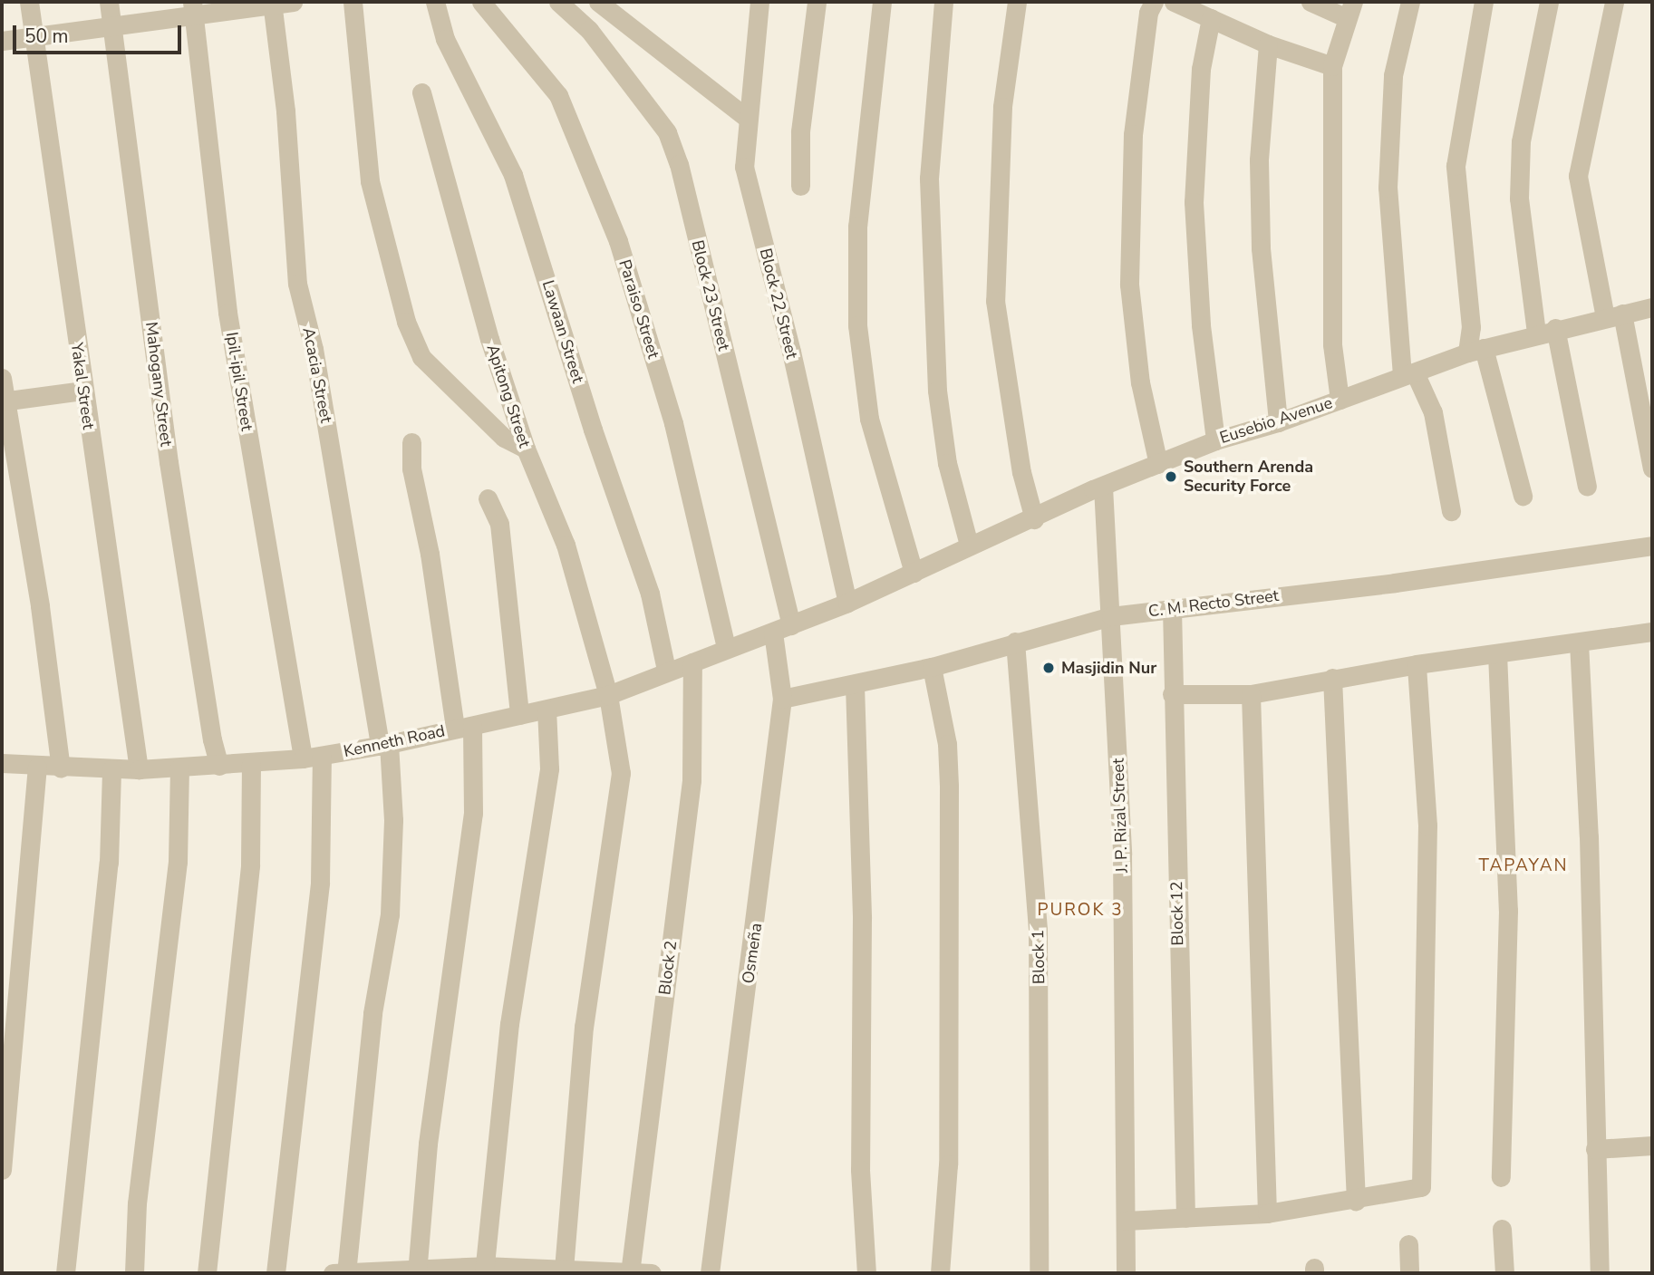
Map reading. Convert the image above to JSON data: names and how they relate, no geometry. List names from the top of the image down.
{
  "streets": {
    "street": [
      "Block 23 Street",
      "Block 22 Street",
      "Paraiso Street",
      "Lawaan Street",
      "Acacia Street",
      "Ipil-ipil Street",
      "Mahogany Street",
      "Yakal Street",
      "Apitong Street",
      "Eusebio Avenue",
      "C. M. Recto Street",
      "Kenneth Road",
      "J. P. Rizal Street",
      "Block 12",
      "Osmeña",
      "Block 1",
      "Block 2"
    ]
  },
  "crossings": [
    ["Block 23 Street", "Eusebio Avenue"],
    ["Block 23 Street", "Kenneth Road"],
    ["Block 23 Street", "Osmeña"],
    ["Block 22 Street", "Eusebio Avenue"],
    ["Paraiso Street", "Kenneth Road"],
    ["Lawaan Street", "Kenneth Road"],
    ["Acacia Street", "Kenneth Road"],
    ["Ipil-ipil Street", "Kenneth Road"],
    ["Mahogany Street", "Kenneth Road"],
    ["Yakal Street", "Kenneth Road"],
    ["Apitong Street", "Kenneth Road"],
    ["Eusebio Avenue", "Kenneth Road"],
    ["Eusebio Avenue", "J. P. Rizal Street"],
    ["Eusebio Avenue", "Osmeña"],
    ["C. M. Recto Street", "J. P. Rizal Street"],
    ["C. M. Recto Street", "Block 12"],
    ["C. M. Recto Street", "Osmeña"],
    ["C. M. Recto Street", "Block 1"],
    ["Kenneth Road", "Osmeña"],
    ["Kenneth Road", "Block 2"]
  ],
  "districts": ["TAPAYAN", "PUROK 3"],
  "places": ["Southern Arenda Security Force", "Masjidin Nur"],
  "scale_bar": "50 m"
}
